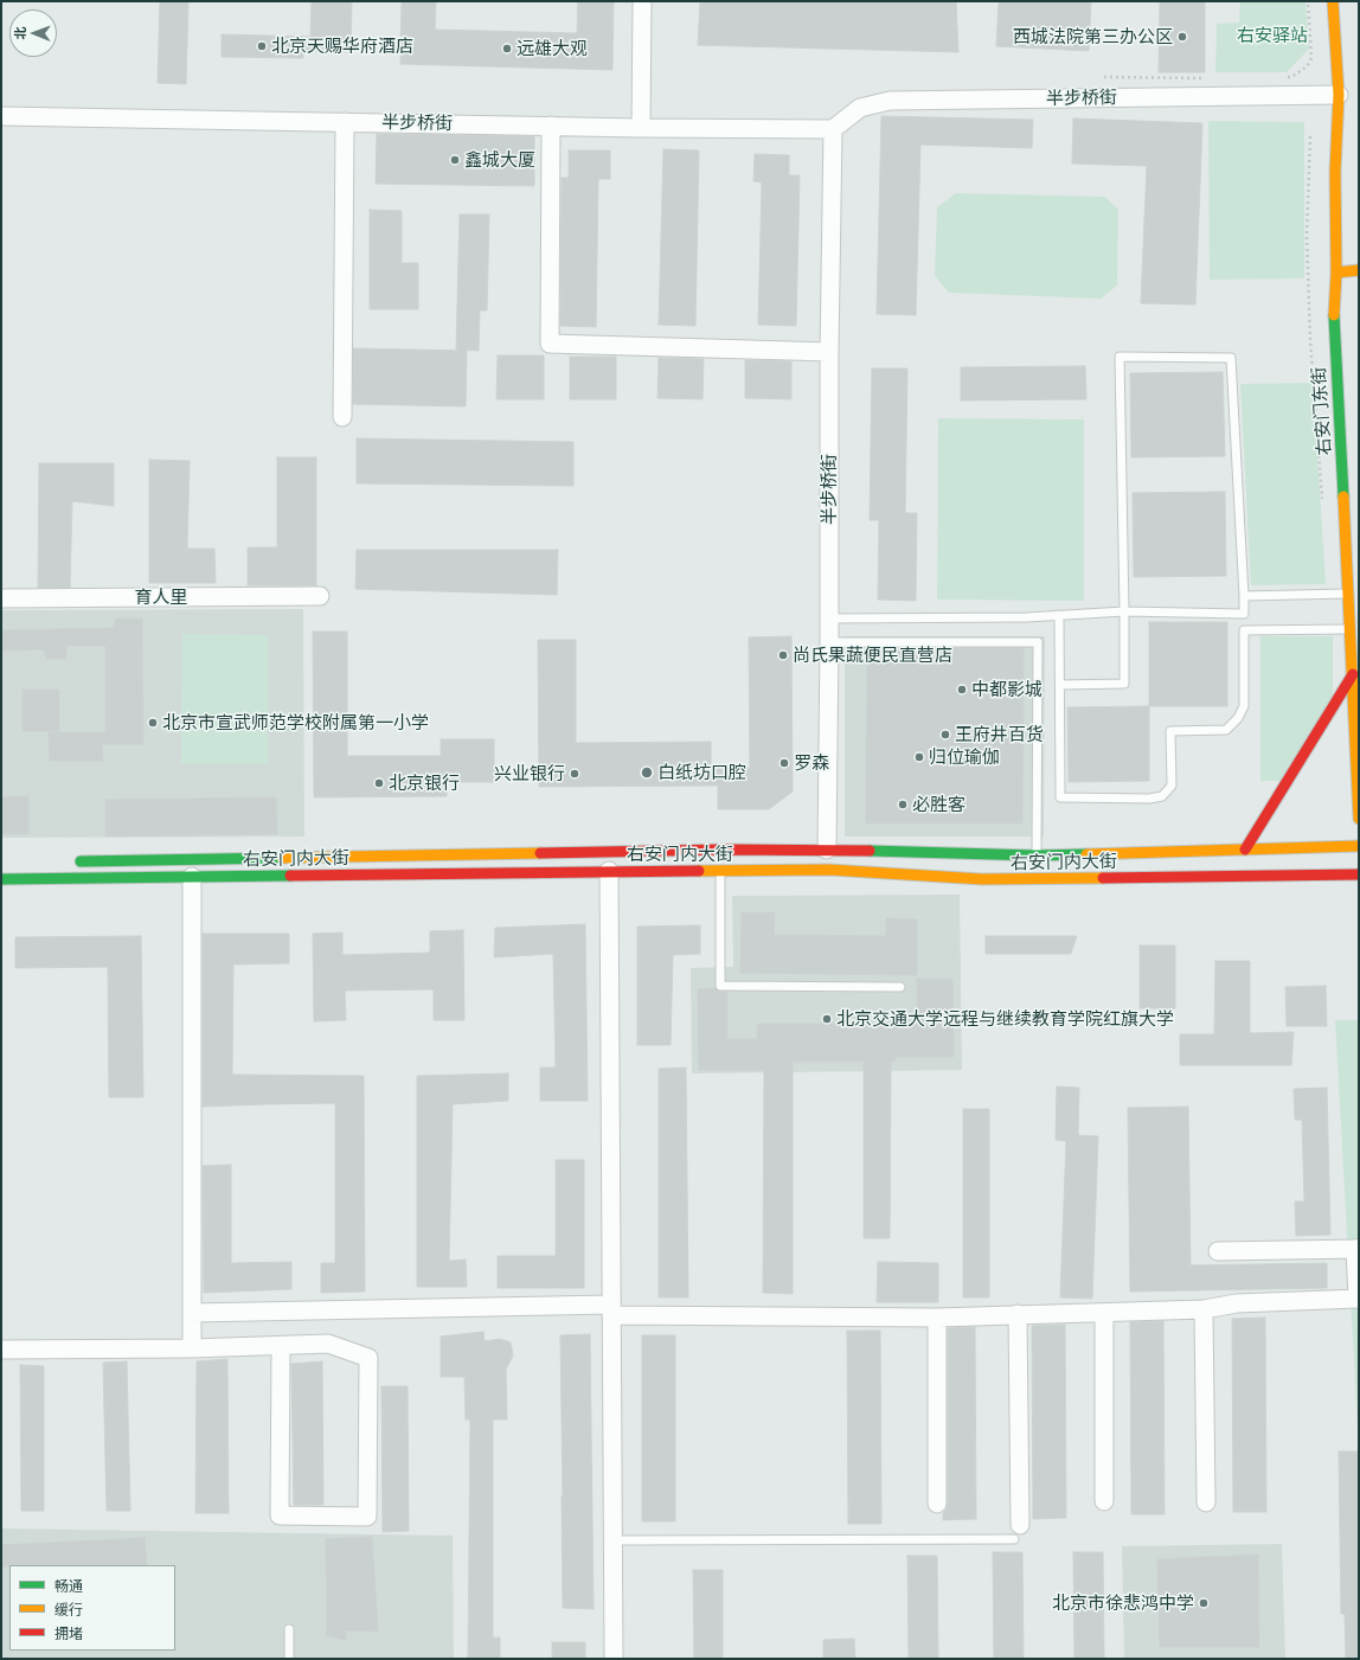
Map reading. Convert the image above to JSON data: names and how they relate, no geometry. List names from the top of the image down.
{
  "streets": {
    "main road": ["右安门东街", "右安门内大街"],
    "street": ["半步桥街", "育人里"]
  },
  "crossings": [
    ["半步桥街", "右安门东街"],
    ["半步桥街", "右安门内大街"]
  ],
  "parks": ["右安驿站"],
  "places": [
    "西城法院第三办公区",
    "北京天赐华府酒店",
    "远雄大观",
    "鑫城大厦",
    "尚氏果蔬便民直营店",
    "中都影城",
    "北京市宣武师范学校附属第一小学",
    "王府井百货",
    "归位瑜伽",
    "罗森",
    "白纸坊口腔",
    "兴业银行",
    "北京银行",
    "必胜客",
    "北京交通大学远程与继续教育学院红旗大学",
    "北京市徐悲鸿中学"
  ],
  "legend": ["畅通", "缓行", "拥堵"],
  "north": "left"
}
